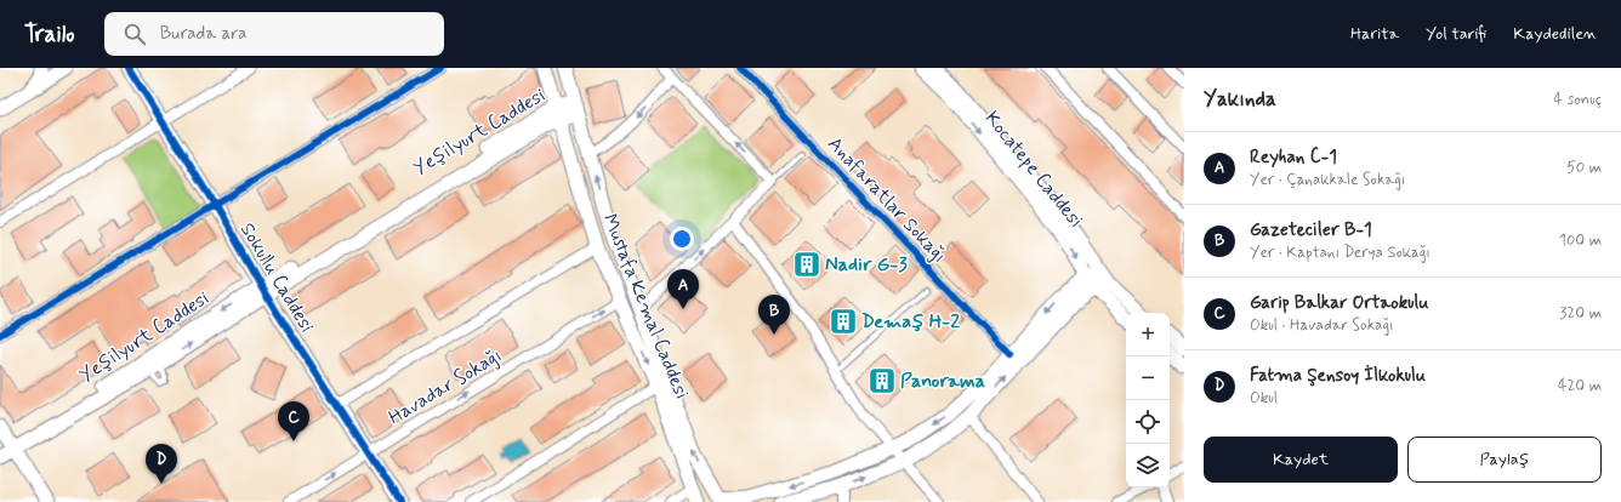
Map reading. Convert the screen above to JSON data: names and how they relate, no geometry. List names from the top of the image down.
{
  "streets": {
    "main road": [
      "Yeşilyurt Caddesi",
      "Kocatepe Caddesi",
      "Sokullu Caddesi",
      "Mustafa Kemal Caddesi"
    ],
    "street": ["Anafaratlar Sokağı", "Havadar Sokağı"]
  },
  "crossings": [
    ["Yeşilyurt Caddesi", "Sokullu Caddesi"],
    ["Yeşilyurt Caddesi", "Mustafa Kemal Caddesi"],
    ["Sokullu Caddesi", "Havadar Sokağı"],
    ["Mustafa Kemal Caddesi", "Havadar Sokağı"]
  ],
  "places": {
    "building": ["Nadir G-3", "Demaş H-2", "Panorama"]
  },
  "page": {
    "header": "Trailo",
    "search": "Burada ara",
    "nav": ["Harita", "Yol tarifi", "Kaydedilen"],
    "heading": ["Yakında", "4 sonuç"],
    "list": [
      {
        "mark": "A",
        "name": "Reyhan C-1",
        "note": "Yer · Çanakkale Sokağı",
        "value": "50 m"
      },
      {
        "mark": "B",
        "name": "Gazeteciler B-1",
        "note": "Yer · Kaptanı Derya Sokağı",
        "value": "100 m"
      },
      {
        "mark": "C",
        "name": "Garip Balkar Ortaokulu",
        "note": "Okul · Havadar Sokağı",
        "value": "320 m"
      },
      {
        "mark": "D",
        "name": "Fatma Şensoy İlkokulu",
        "note": "Okul",
        "value": "420 m"
      }
    ],
    "pins": [
      "A",
      "B",
      "C",
      "D"
    ],
    "map_buttons": ["+", "−"],
    "buttons": ["Kaydet", "Paylaş"]
  }
}
